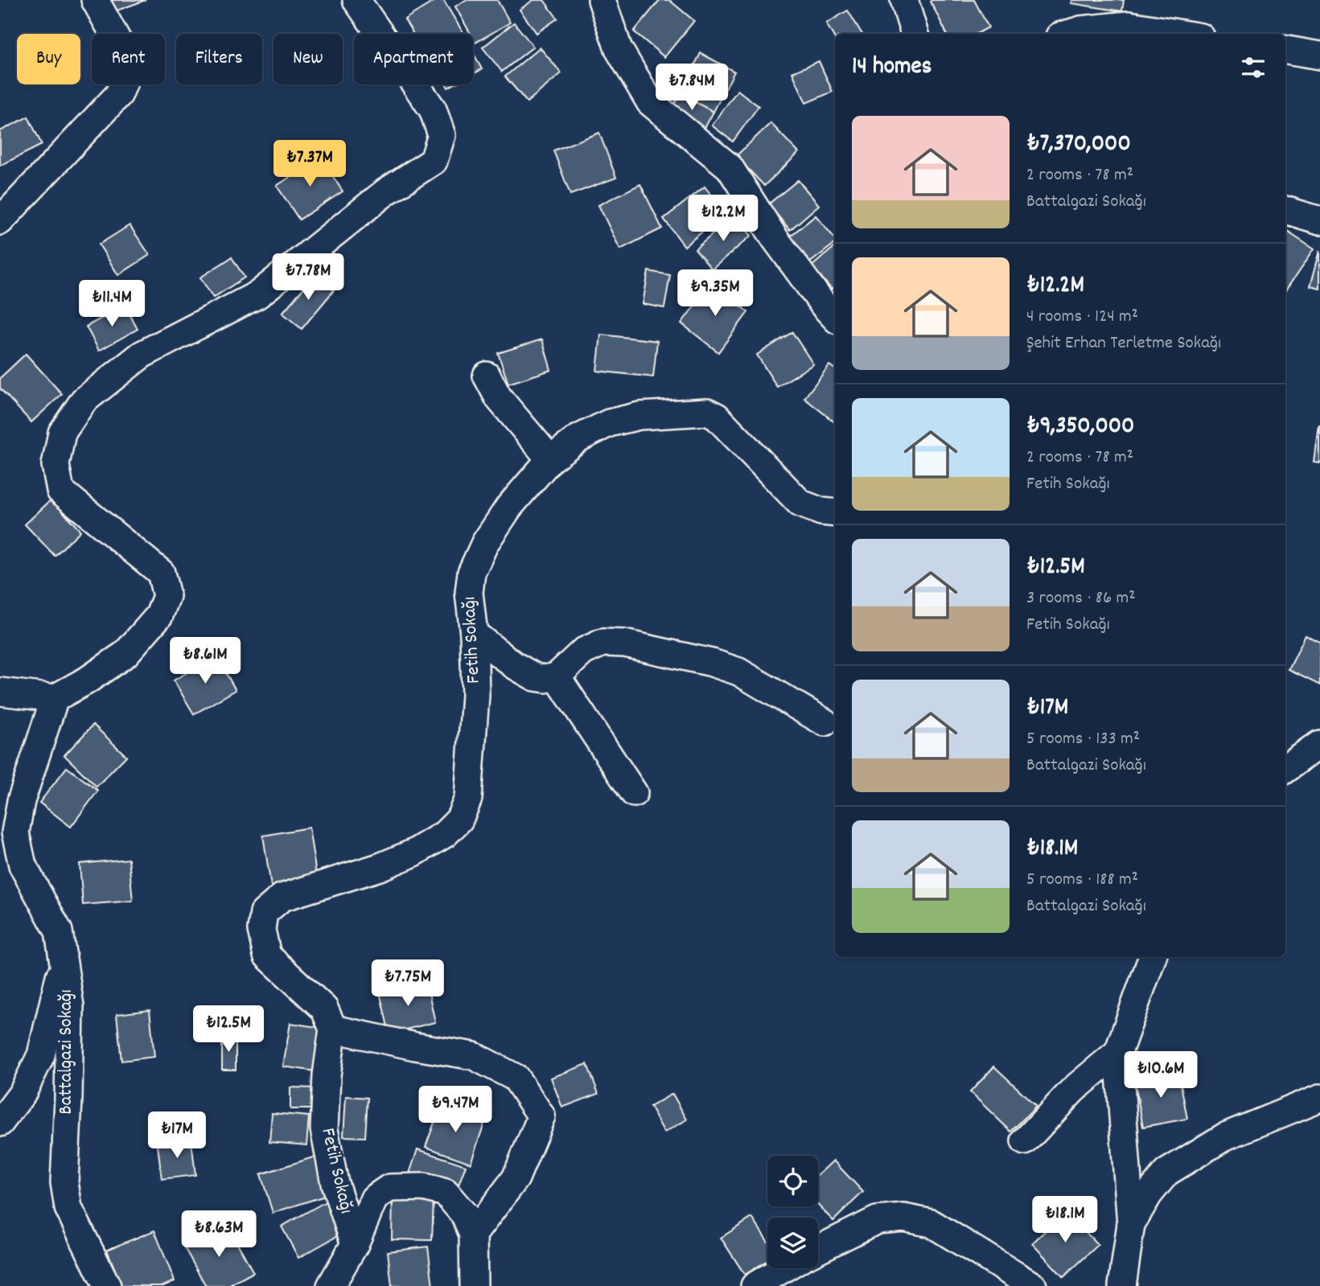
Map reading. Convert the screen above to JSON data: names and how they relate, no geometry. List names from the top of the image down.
{
  "streets": {
    "street": ["Fetih Sokağı", "Battalgazi Sokağı"]
  },
  "page": {
    "chip": [
      "Buy",
      "Rent",
      "Filters",
      "New",
      "Apartment"
    ],
    "heading": "14 homes",
    "price": [
      "₺7.84M",
      "₺7.37M",
      "₺12.2M",
      "₺7.78M",
      "₺9.35M",
      "₺11.4M",
      "₺8.61M",
      "₺7.75M",
      "₺12.5M",
      "₺10.6M",
      "₺9.47M",
      "₺17M",
      "₺18.1M",
      "₺8.63M"
    ],
    "list": [
      {
        "name": "₺7,370,000",
        "note": "2 rooms · 78 m² · Battalgazi Sokağı"
      },
      {
        "name": "₺12.2M",
        "note": "4 rooms · 124 m² · Şehit Erhan Terletme Sokağı"
      },
      {
        "name": "₺9,350,000",
        "note": "2 rooms · 78 m² · Fetih Sokağı"
      },
      {
        "name": "₺12.5M",
        "note": "3 rooms · 86 m² · Fetih Sokağı"
      },
      {
        "name": "₺17M",
        "note": "5 rooms · 133 m² · Battalgazi Sokağı"
      },
      {
        "name": "₺18.1M",
        "note": "5 rooms · 188 m² · Battalgazi Sokağı"
      }
    ]
  }
}
